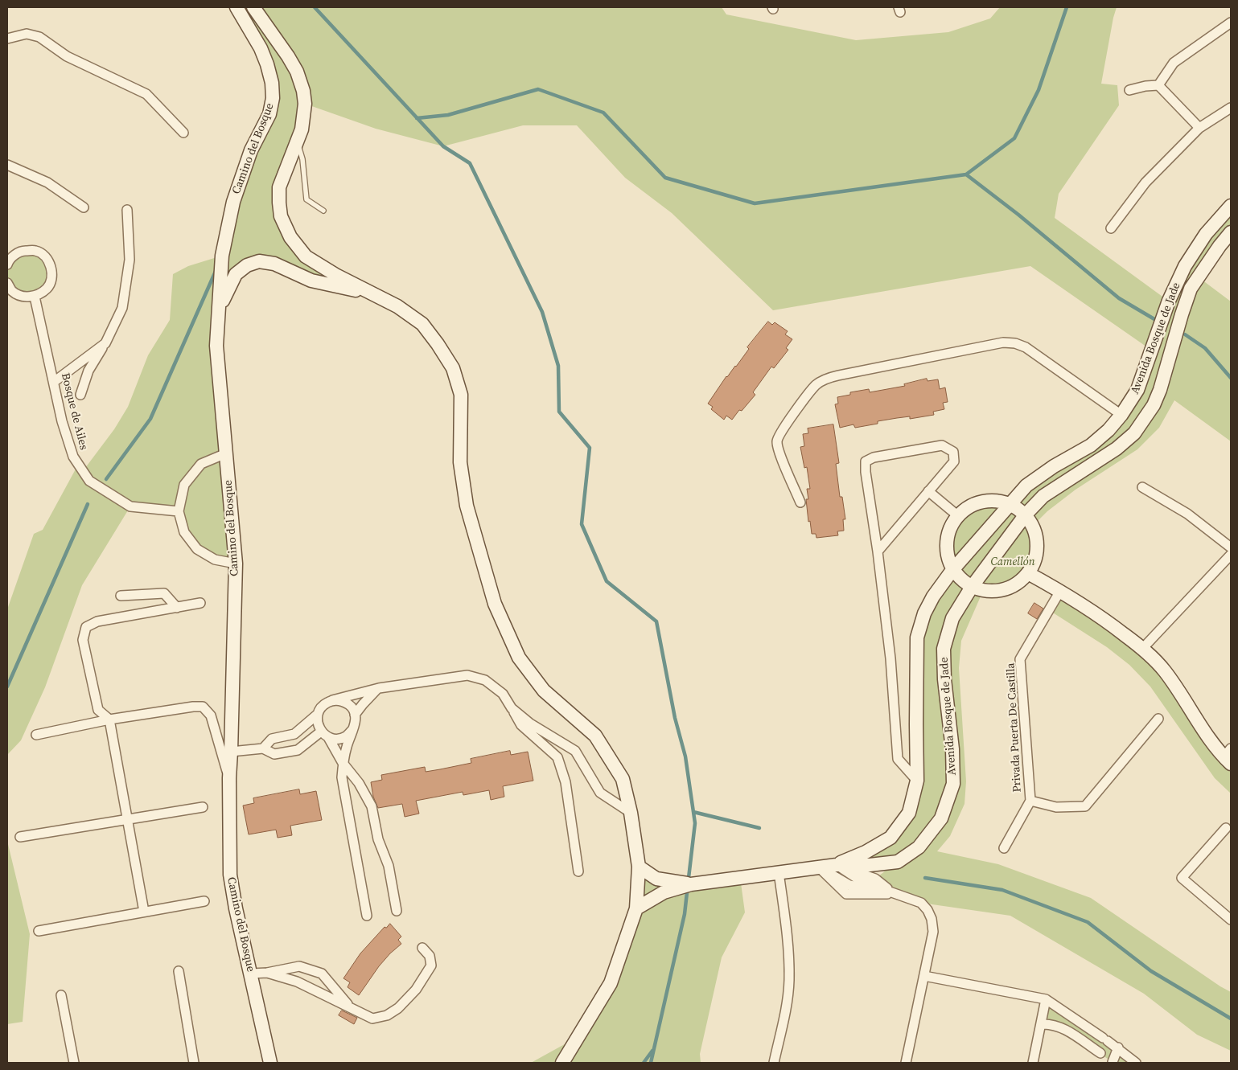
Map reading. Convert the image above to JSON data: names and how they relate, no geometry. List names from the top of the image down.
{
  "streets": {
    "street": [
      "Camino del Bosque",
      "Avenida Bosque de Jade",
      "Bosque de Ailes",
      "Privada Puerta De Castilla"
    ]
  },
  "parks": ["Camellón"]
}
